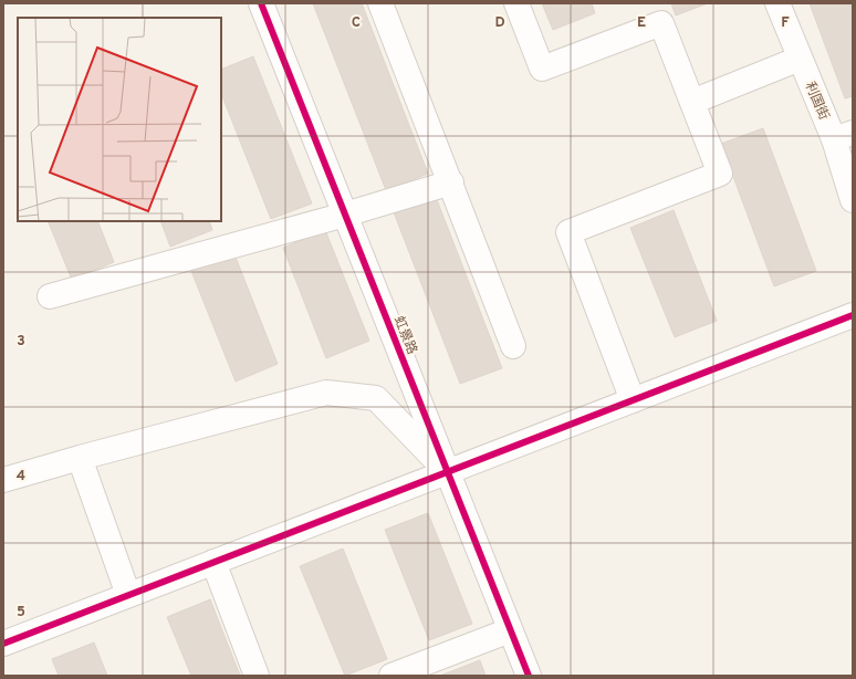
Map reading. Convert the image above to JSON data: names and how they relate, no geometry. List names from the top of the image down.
{
  "streets": {
    "street": ["利国街", "虹景路"]
  },
  "grid": {
    "columns": [
      "C",
      "D",
      "E",
      "F"
    ],
    "rows": ["3", "4", "5"]
  }
}
